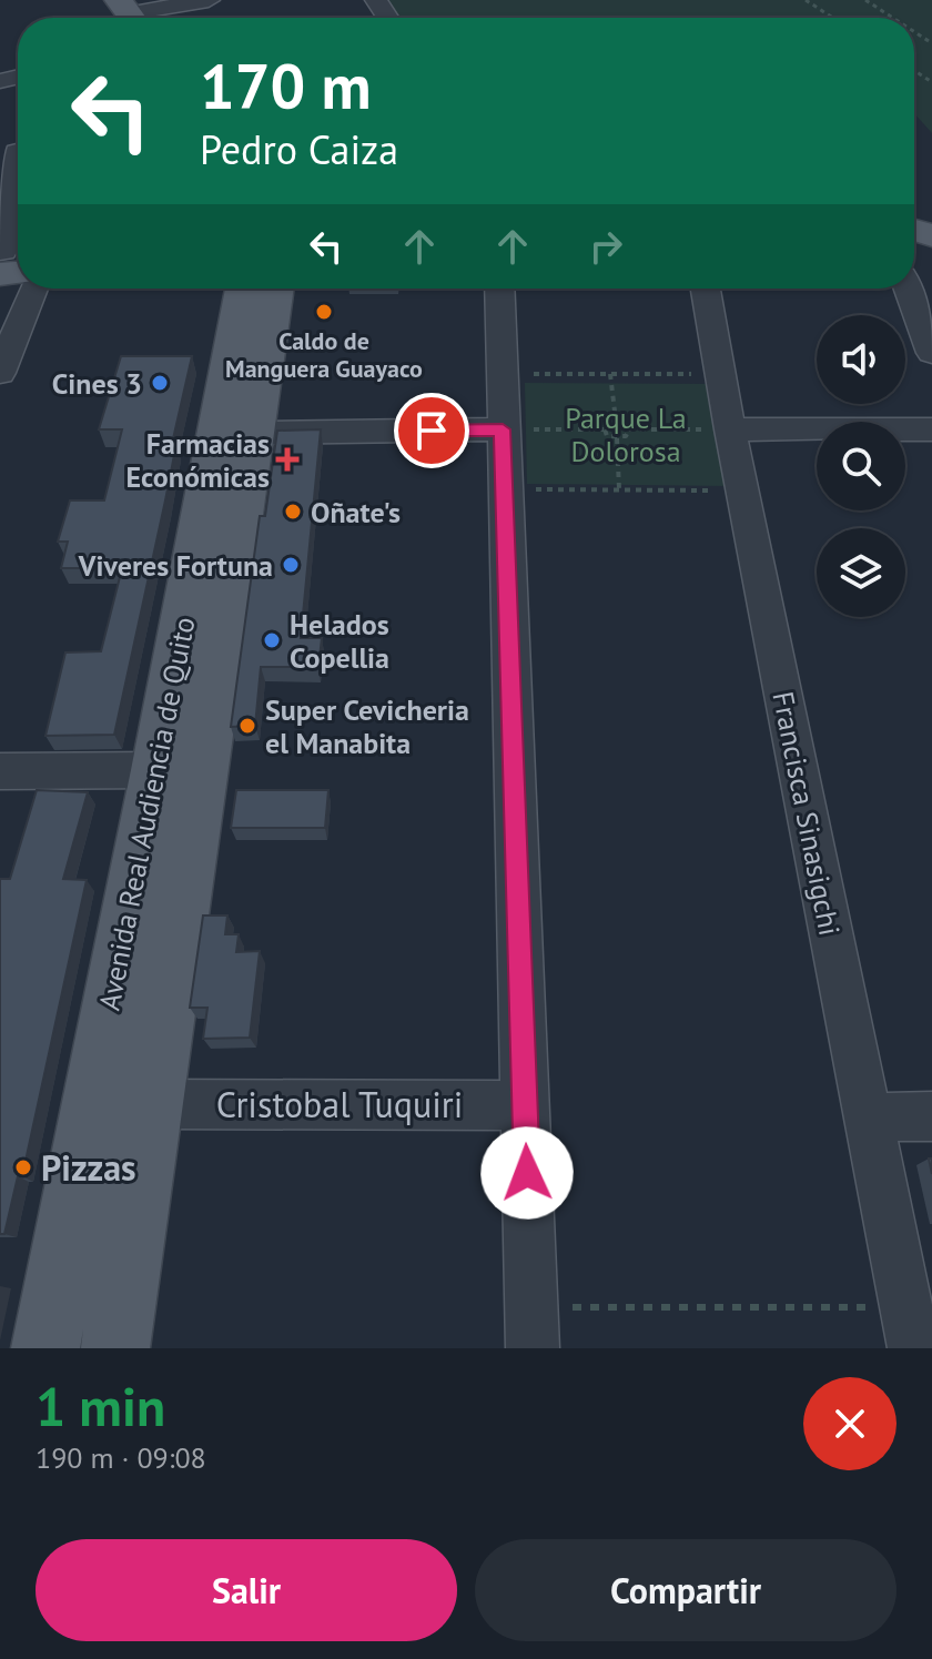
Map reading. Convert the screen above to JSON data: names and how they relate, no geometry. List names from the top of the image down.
{
  "streets": {
    "main road": ["Avenida Real Audiencia de Quito"],
    "street": ["Francisca Sinasigchi", "Cristobal Tuquiri"]
  },
  "crossings": [
    ["Avenida Real Audiencia de Quito", "Cristobal Tuquiri"]
  ],
  "parks": ["Parque La Dolorosa"],
  "places": {
    "other": [
      "Caldo de Manguera Guayaco",
      "Cines 3",
      "Oñate's",
      "Viveres Fortuna",
      "Helados Copellia",
      "Super Cevicheria el Manabita",
      "Pizzas"
    ],
    "health": ["Farmacias Económicas"]
  },
  "page": {
    "turn": ["170 m", "Pedro Caiza"],
    "heading": ["1 min", "190 m · 09:08"],
    "buttons": ["Salir", "Compartir"]
  }
}
